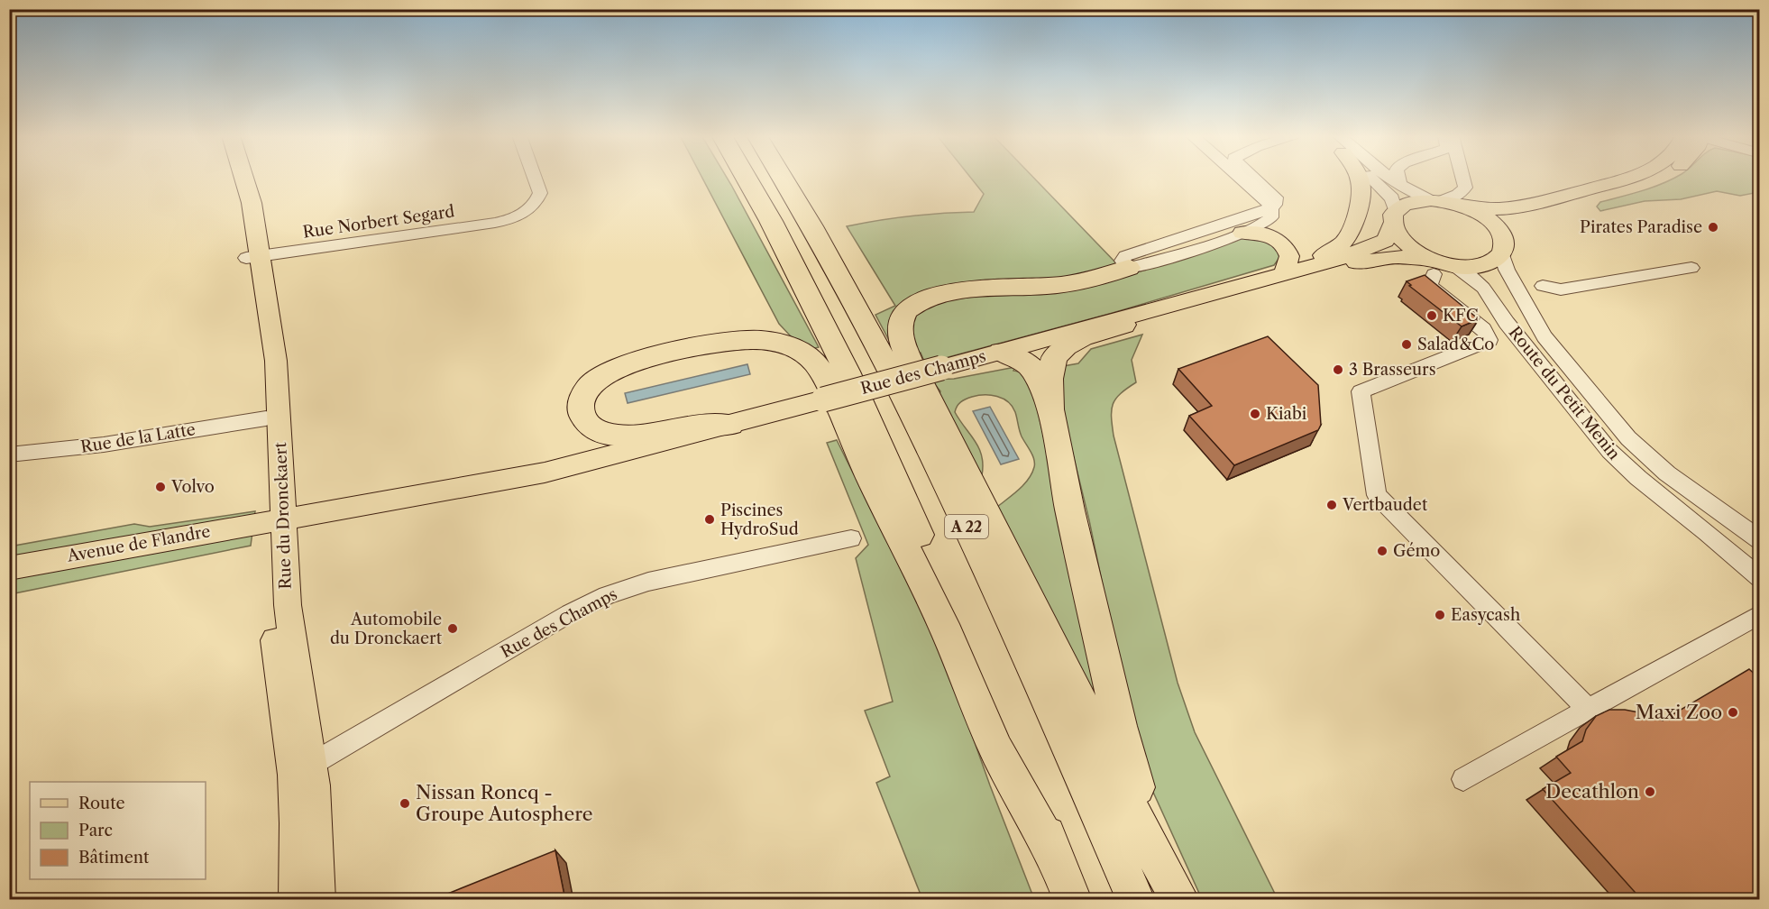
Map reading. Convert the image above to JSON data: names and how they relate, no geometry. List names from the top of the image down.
{
  "streets": {
    "highway": ["A 22"],
    "main road": ["Rue des Champs", "Rue du Dronckaert", "Avenue de Flandre"],
    "street": ["Rue Norbert Segard", "Route du Petit Menin", "Rue de la Latte"]
  },
  "crossings": [
    ["Rue Norbert Segard", "Rue du Dronckaert"],
    ["Rue des Champs", "Rue du Dronckaert"],
    ["Rue des Champs", "Avenue de Flandre"],
    ["Rue de la Latte", "Rue du Dronckaert"],
    ["Rue du Dronckaert", "Avenue de Flandre"]
  ],
  "places": [
    "Pirates Paradise",
    "KFC",
    "Salad&Co",
    "3 Brasseurs",
    "Kiabi",
    "Volvo",
    "Vertbaudet",
    "Piscines HydroSud",
    "Gémo",
    "Easycash",
    "Automobile du Dronckaert",
    "Maxi Zoo",
    "Decathlon",
    "Nissan Roncq - Groupe Autosphere"
  ],
  "legend": ["Route", "Parc", "Bâtiment"]
}
